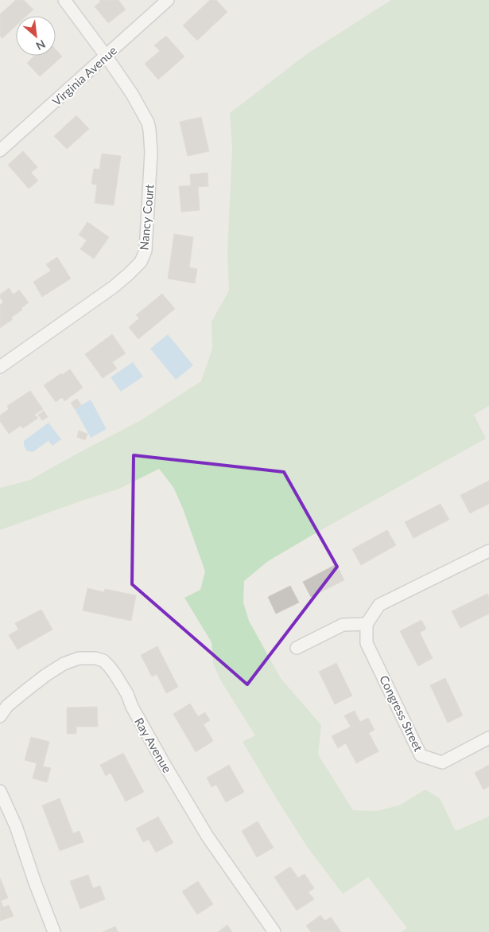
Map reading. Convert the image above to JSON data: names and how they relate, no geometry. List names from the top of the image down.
{
  "streets": {
    "street": [
      "Virginia Avenue",
      "Nancy Court",
      "Congress Street",
      "Ray Avenue"
    ]
  },
  "crossings": [
    ["Virginia Avenue", "Nancy Court"]
  ],
  "north": "bottom right"
}
